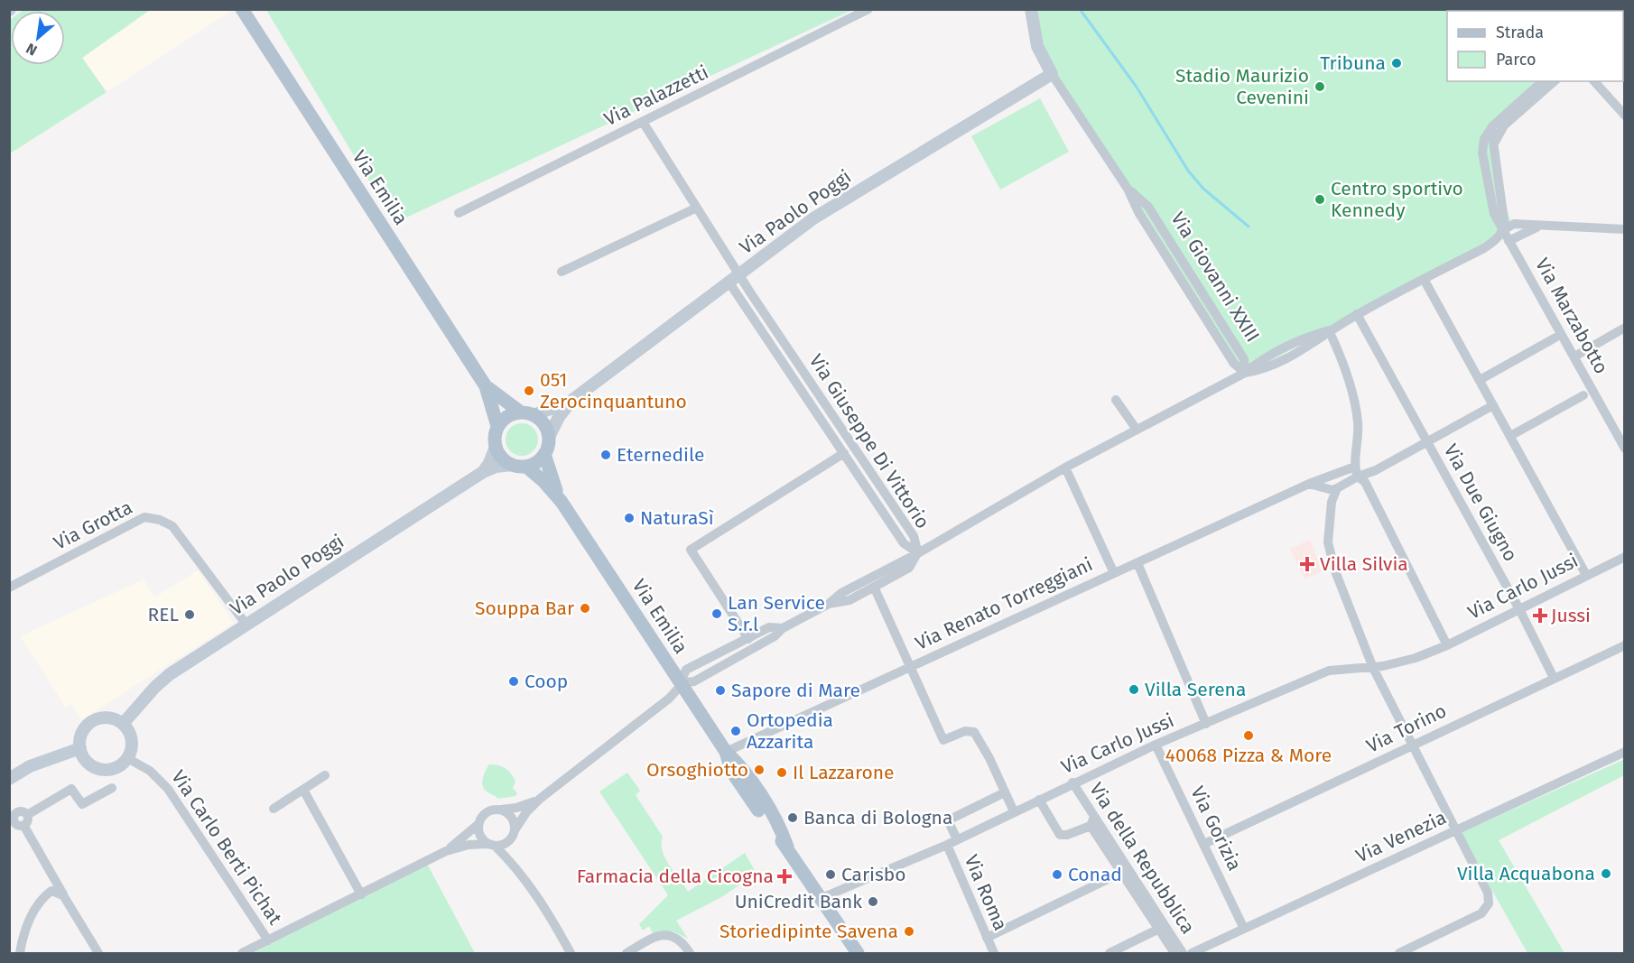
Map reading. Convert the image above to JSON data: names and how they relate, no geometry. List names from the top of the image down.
{
  "streets": {
    "main road": ["Via Emilia", "Via Paolo Poggi", "Via Giovanni XXIII"],
    "street": [
      "Via Palazzetti",
      "Via Marzabotto",
      "Via Giuseppe Di Vittorio",
      "Via Due Giugno",
      "Via Grotta",
      "Via Carlo Jussi",
      "Via Renato Torreggiani",
      "Via Torino",
      "Via Gorizia",
      "Via Venezia",
      "Via Carlo Berti Pichat",
      "Via della Repubblica",
      "Via Roma"
    ]
  },
  "crossings": [
    ["Via Palazzetti", "Via Giuseppe Di Vittorio"],
    ["Via Emilia", "Via Paolo Poggi"],
    ["Via Emilia", "Via Carlo Jussi"],
    ["Via Emilia", "Via Renato Torreggiani"],
    ["Via Paolo Poggi", "Via Giovanni XXIII"],
    ["Via Paolo Poggi", "Via Giuseppe Di Vittorio"],
    ["Via Paolo Poggi", "Via Grotta"],
    ["Via Paolo Poggi", "Via Carlo Berti Pichat"],
    ["Via Due Giugno", "Via Carlo Jussi"],
    ["Via Due Giugno", "Via Torino"],
    ["Via Carlo Jussi", "Via Renato Torreggiani"],
    ["Via Carlo Jussi", "Via Gorizia"],
    ["Via Carlo Jussi", "Via della Repubblica"],
    ["Via Carlo Jussi", "Via Roma"],
    ["Via Torino", "Via Gorizia"],
    ["Via Gorizia", "Via Venezia"]
  ],
  "places": {
    "other": [
      "Tribuna",
      "Stadio Maurizio Cevenini",
      "Centro sportivo Kennedy",
      "051 Zerocinquantuno",
      "Eternedile",
      "NaturaSì",
      "Souppa Bar",
      "Lan Service S.r.l",
      "REL",
      "Coop",
      "Villa Serena",
      "Sapore di Mare",
      "Ortopedia Azzarita",
      "40068 Pizza & More",
      "Orsoghiotto",
      "Il Lazzarone",
      "Banca di Bologna",
      "Villa Acquabona",
      "Carisbo",
      "Conad",
      "UniCredit Bank",
      "Storiedipinte Savena"
    ],
    "health": ["Villa Silvia", "Jussi", "Farmacia della Cicogna"]
  },
  "legend": ["Strada", "Parco"],
  "north": "bottom left"
}
